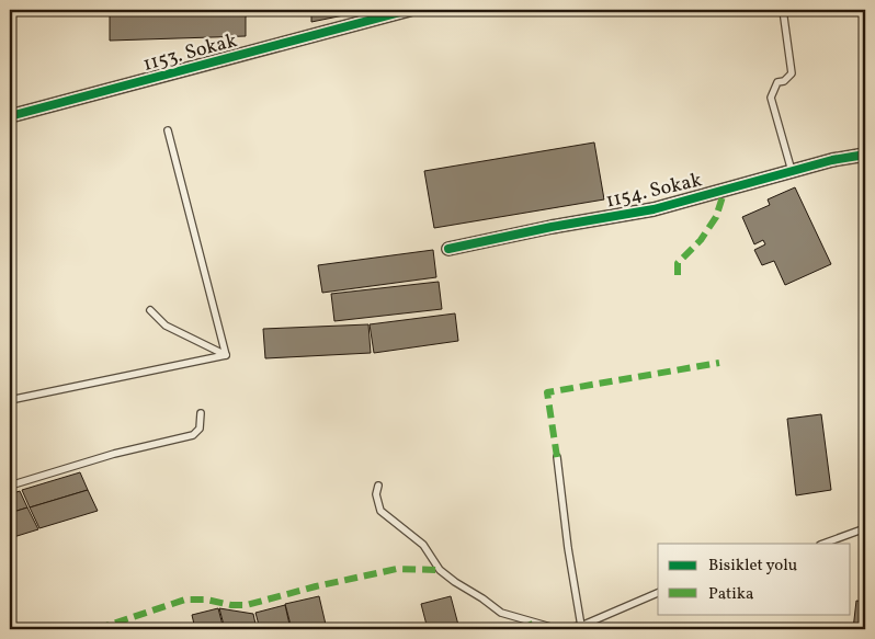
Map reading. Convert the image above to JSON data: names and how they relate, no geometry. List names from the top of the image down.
{
  "streets": {
    "street": ["1153. Sokak", "1154. Sokak"]
  },
  "legend": ["Bisiklet yolu", "Patika"]
}
